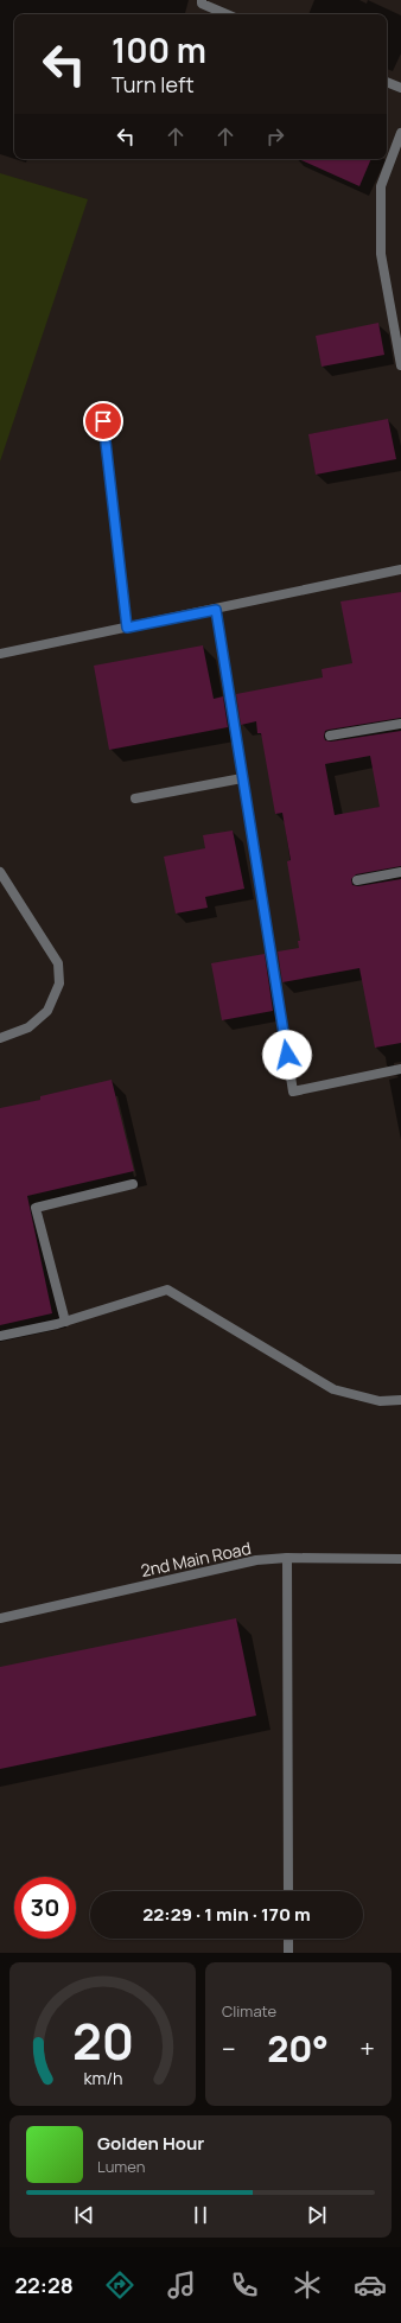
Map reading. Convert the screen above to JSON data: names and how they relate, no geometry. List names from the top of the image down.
{
  "streets": {
    "street": ["2nd Main Road"]
  },
  "page": {
    "turn": ["100 m", "Turn left"],
    "limit": "30",
    "trip": "22:29 · 1 min · 170 m",
    "tile": "Climate",
    "heat": ["−", "20°", "+"],
    "song": ["Golden Hour", "Lumen"],
    "tabs": "22:28",
    "gauge": ["20", "km/h"]
  }
}
